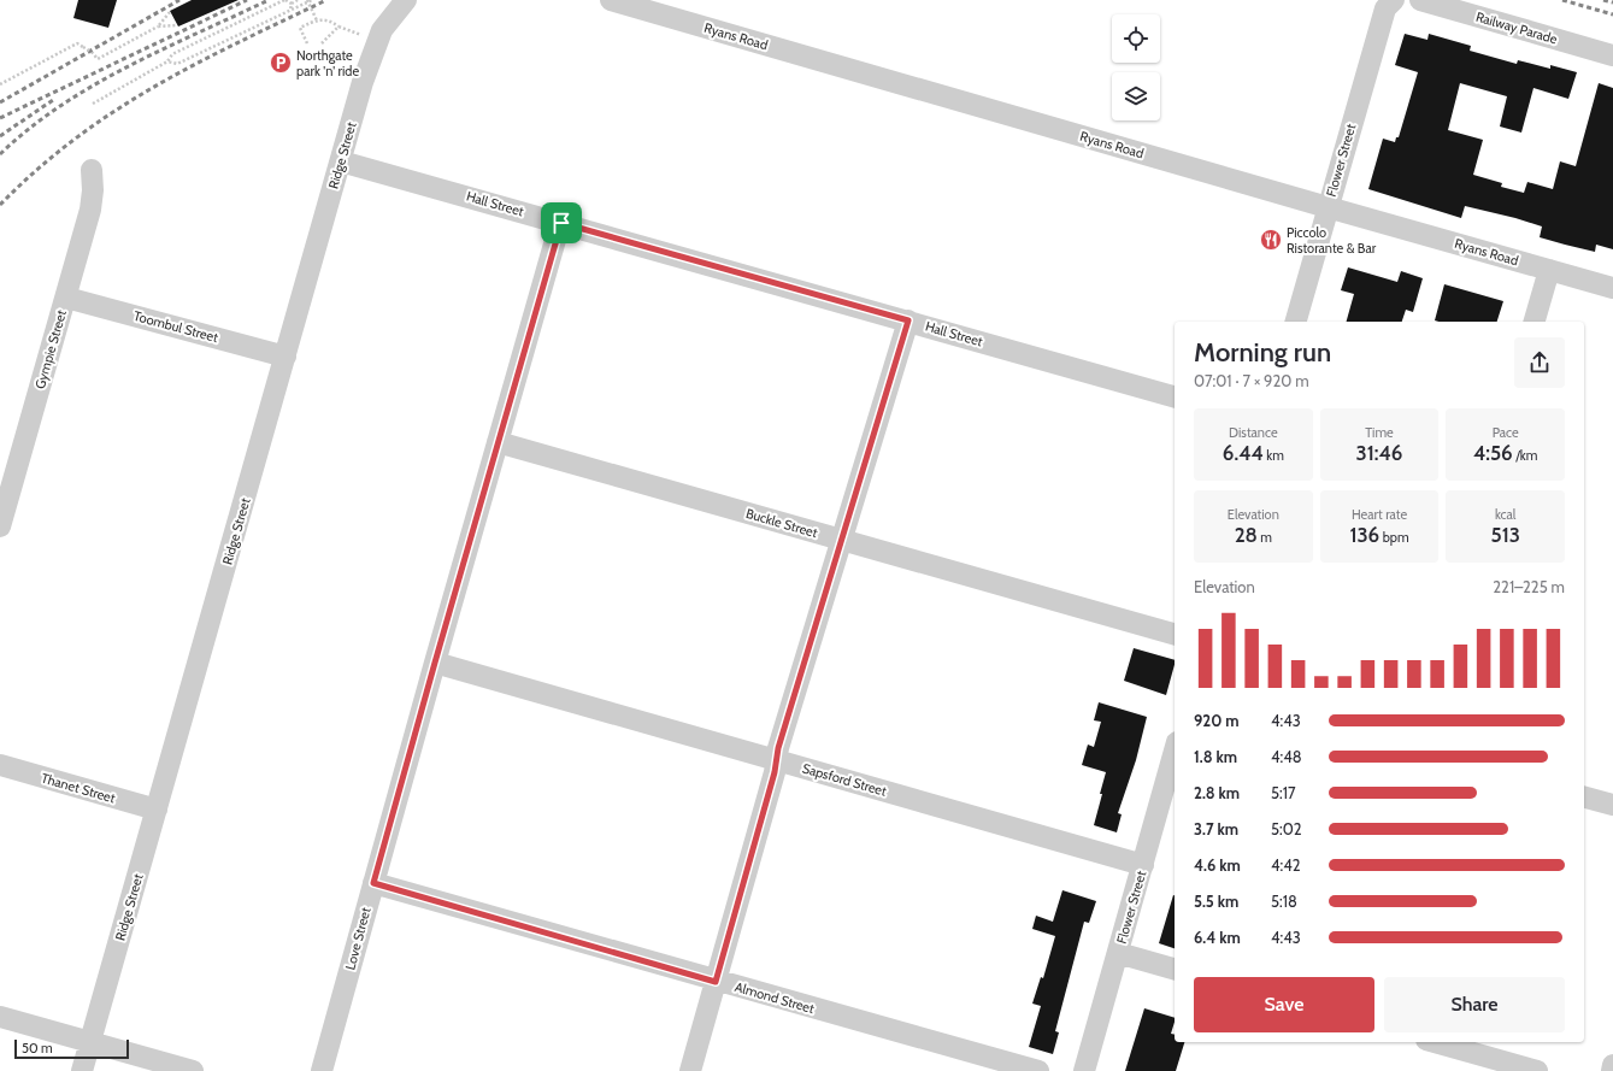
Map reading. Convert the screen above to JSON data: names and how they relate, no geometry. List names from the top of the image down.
{
  "streets": {
    "street": [
      "Railway Parade",
      "Ryans Road",
      "Ridge Street",
      "Flower Street",
      "Hall Street",
      "Toombul Street",
      "Gympie Street",
      "Buckle Street",
      "Sapsford Street",
      "Thanet Street",
      "Love Street",
      "Almond Street"
    ]
  },
  "crossings": [
    ["Ryans Road", "Flower Street"],
    ["Ridge Street", "Hall Street"],
    ["Ridge Street", "Toombul Street"],
    ["Ridge Street", "Thanet Street"],
    ["Flower Street", "Sapsford Street"],
    ["Hall Street", "Love Street"],
    ["Toombul Street", "Gympie Street"],
    ["Buckle Street", "Love Street"],
    ["Sapsford Street", "Love Street"],
    ["Love Street", "Almond Street"]
  ],
  "places": {
    "parking": ["Northgate park 'n' ride"],
    "restaurant": ["Piccolo Ristorante & Bar"]
  },
  "scale_bar": "50 m",
  "page": {
    "heading": ["Morning run", "07:01 · 7 × 920 m"],
    "stats": [
      ["Distance", "6.44 km"],
      ["Time", "31:46"],
      ["Pace", "4:56 /km"],
      ["Elevation", "28 m"],
      ["Heart rate", "136 bpm"],
      ["kcal", "513"]
    ],
    "chart": ["Elevation", "221–225 m"],
    "list": [
      {
        "name": "920 m",
        "note": "4:43"
      },
      {
        "name": "1.8 km",
        "note": "4:48"
      },
      {
        "name": "2.8 km",
        "note": "5:17"
      },
      {
        "name": "3.7 km",
        "note": "5:02"
      },
      {
        "name": "4.6 km",
        "note": "4:42"
      },
      {
        "name": "5.5 km",
        "note": "5:18"
      },
      {
        "name": "6.4 km",
        "note": "4:43"
      }
    ],
    "buttons": ["Save", "Share"],
    "scale": "50 m"
  }
}
